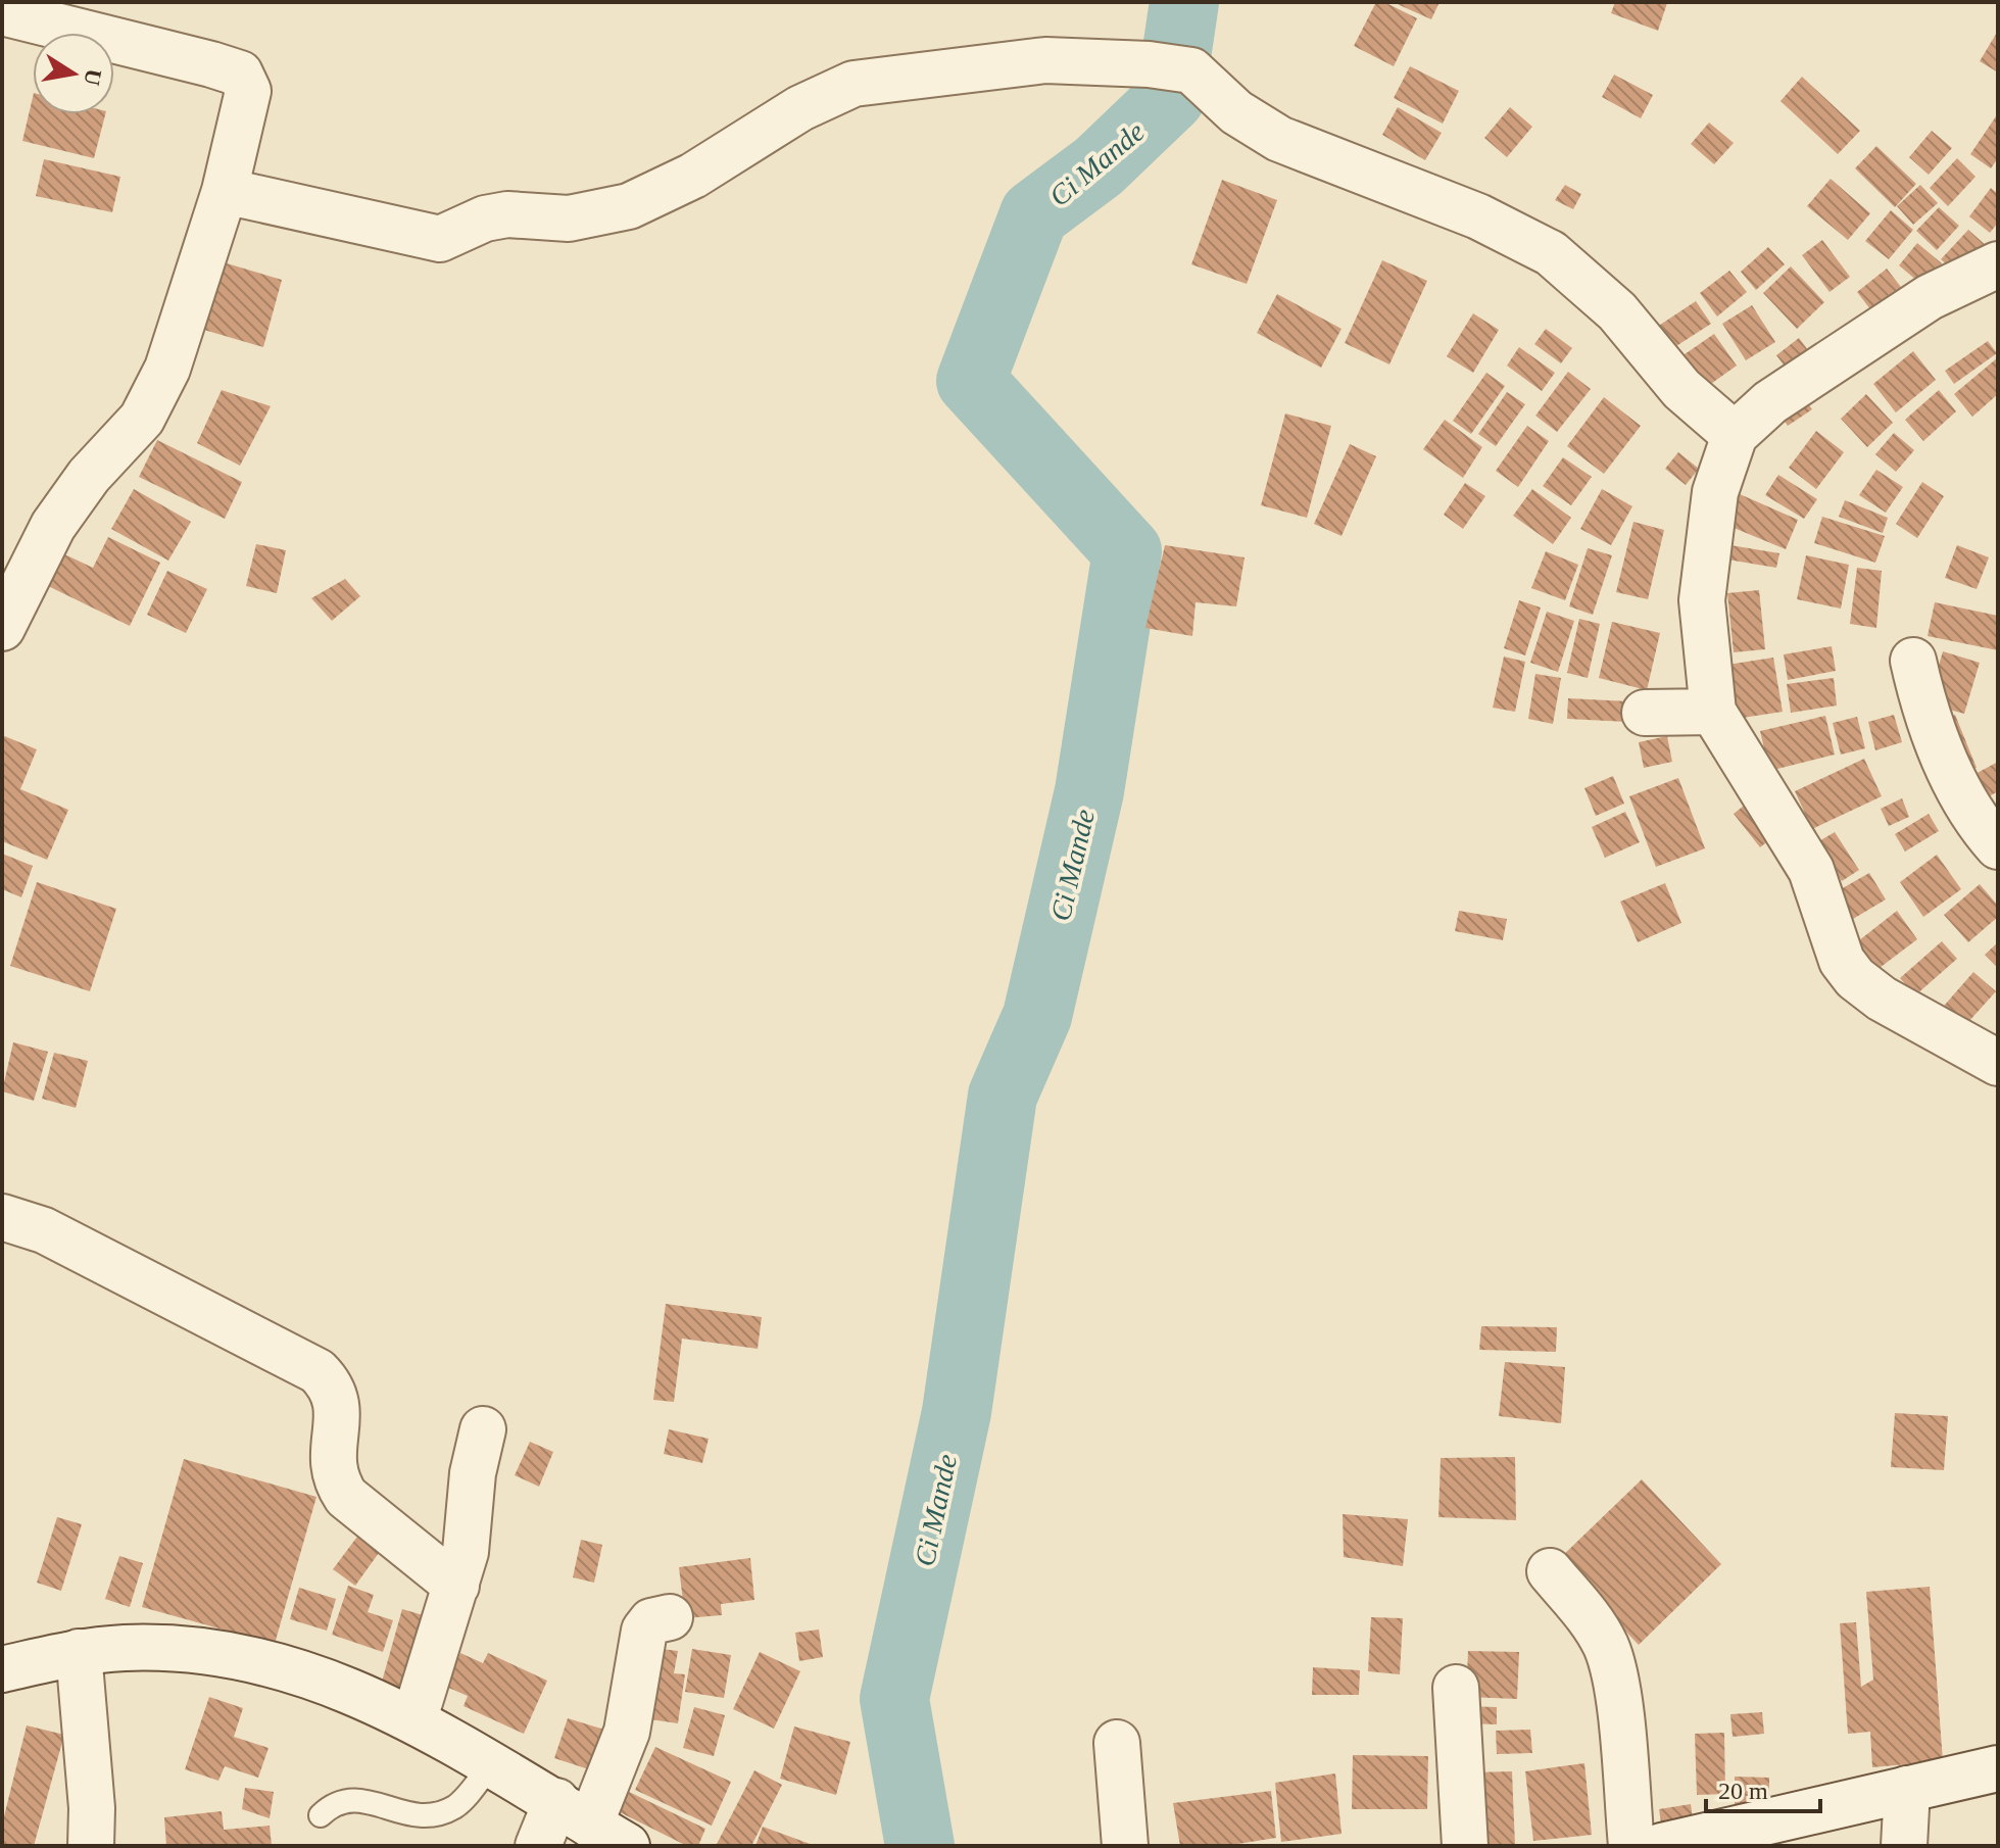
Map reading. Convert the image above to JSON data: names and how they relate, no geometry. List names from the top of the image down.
{
  "water": ["Ci Mande"],
  "scale_bar": "20 m",
  "north": "right"
}
